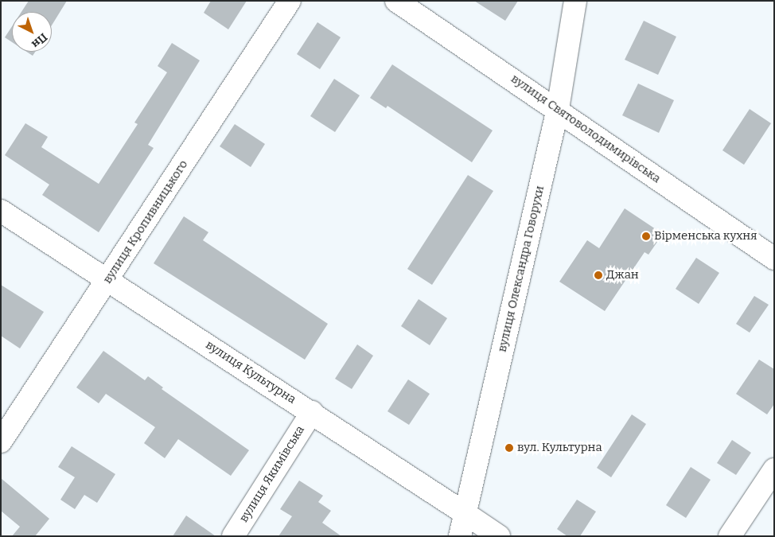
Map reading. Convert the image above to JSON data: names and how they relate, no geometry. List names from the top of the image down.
{
  "streets": {
    "street": [
      "вулиця Святоволодимирівська",
      "вулиця Кропивницького",
      "вулиця Олександра Говорухи",
      "вулиця Культурна",
      "вулиця Якимівська"
    ]
  },
  "crossings": [
    ["вулиця Святоволодимирівська", "вулиця Олександра Говорухи"],
    ["вулиця Кропивницького", "вулиця Культурна"],
    ["вулиця Олександра Говорухи", "вулиця Культурна"],
    ["вулиця Культурна", "вулиця Якимівська"]
  ],
  "places": ["Вірменська кухня", "Джан", "вул. Культурна"],
  "north": "bottom right"
}
